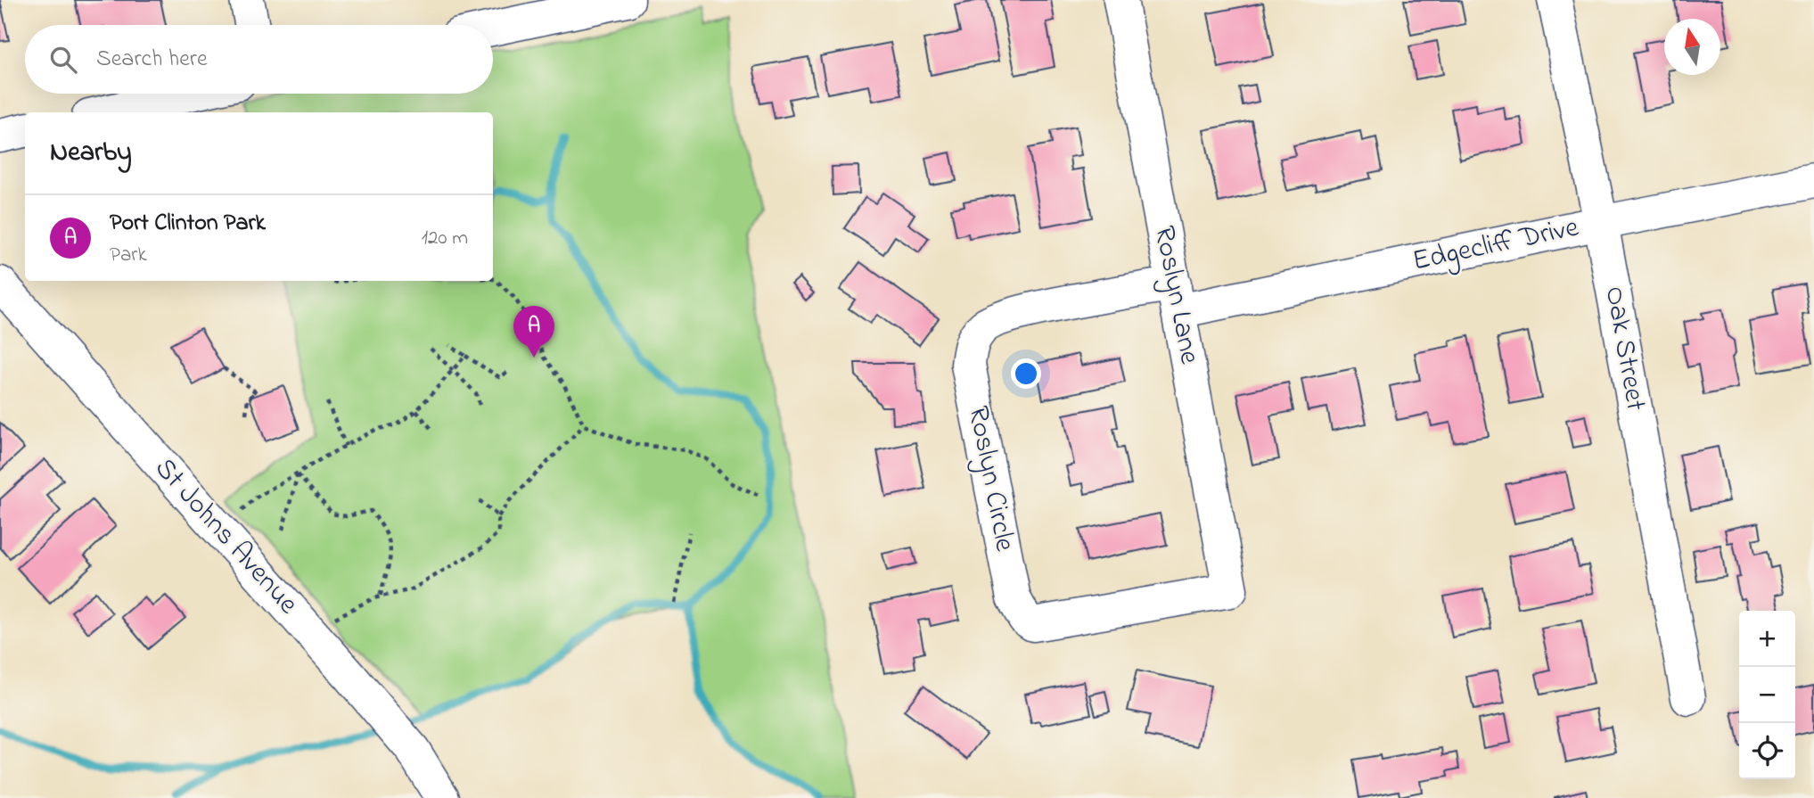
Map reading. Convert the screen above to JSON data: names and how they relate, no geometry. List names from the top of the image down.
{
  "streets": {
    "street": [
      "Edgecliff Drive",
      "Roslyn Lane",
      "Oak Street",
      "Roslyn Circle",
      "St Johns Avenue"
    ]
  },
  "crossings": [
    ["Edgecliff Drive", "Roslyn Lane"],
    ["Edgecliff Drive", "Oak Street"],
    ["Edgecliff Drive", "Roslyn Circle"],
    ["Roslyn Lane", "Roslyn Circle"]
  ],
  "north": "top",
  "page": {
    "search": "Search here",
    "heading": "Nearby",
    "list": [
      {
        "mark": "A",
        "name": "Port Clinton Park",
        "note": "Park",
        "value": "120 m"
      }
    ],
    "pins": "A",
    "map_buttons": ["+", "−"]
  }
}
